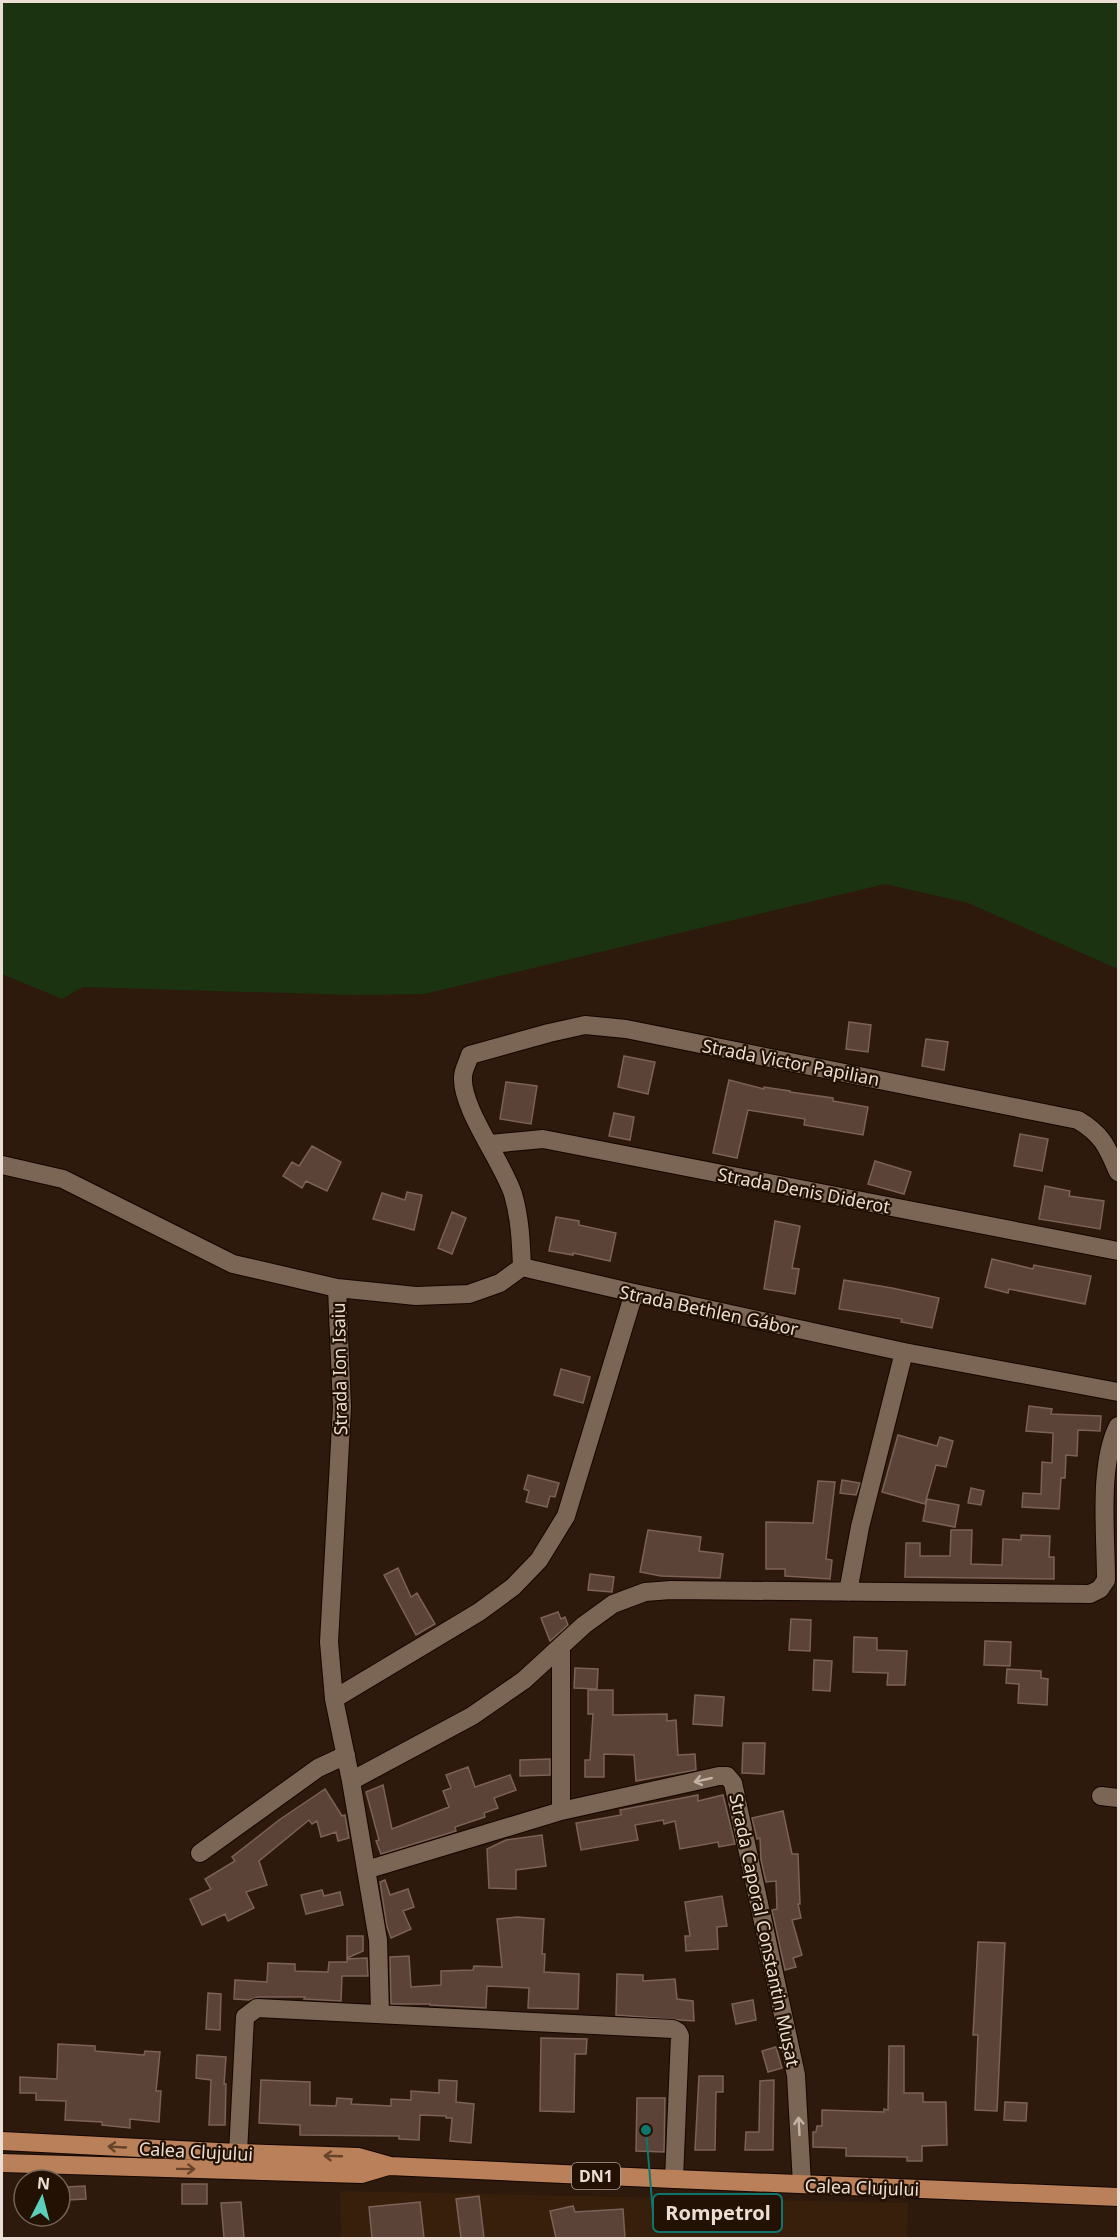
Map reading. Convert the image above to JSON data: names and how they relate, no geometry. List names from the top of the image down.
{
  "streets": {
    "main road": ["Calea Clujului", "DN1"],
    "street": [
      "Strada Victor Papilian",
      "Strada Denis Diderot",
      "Strada Bethlen Gábor",
      "Strada Ion Isaiu",
      "Strada Caporal Constantin Mușat"
    ]
  },
  "crossings": [
    ["Strada Victor Papilian", "Strada Denis Diderot"],
    ["Strada Caporal Constantin Mușat", "Calea Clujului"]
  ],
  "places": ["Rompetrol"],
  "north": "top"
}
